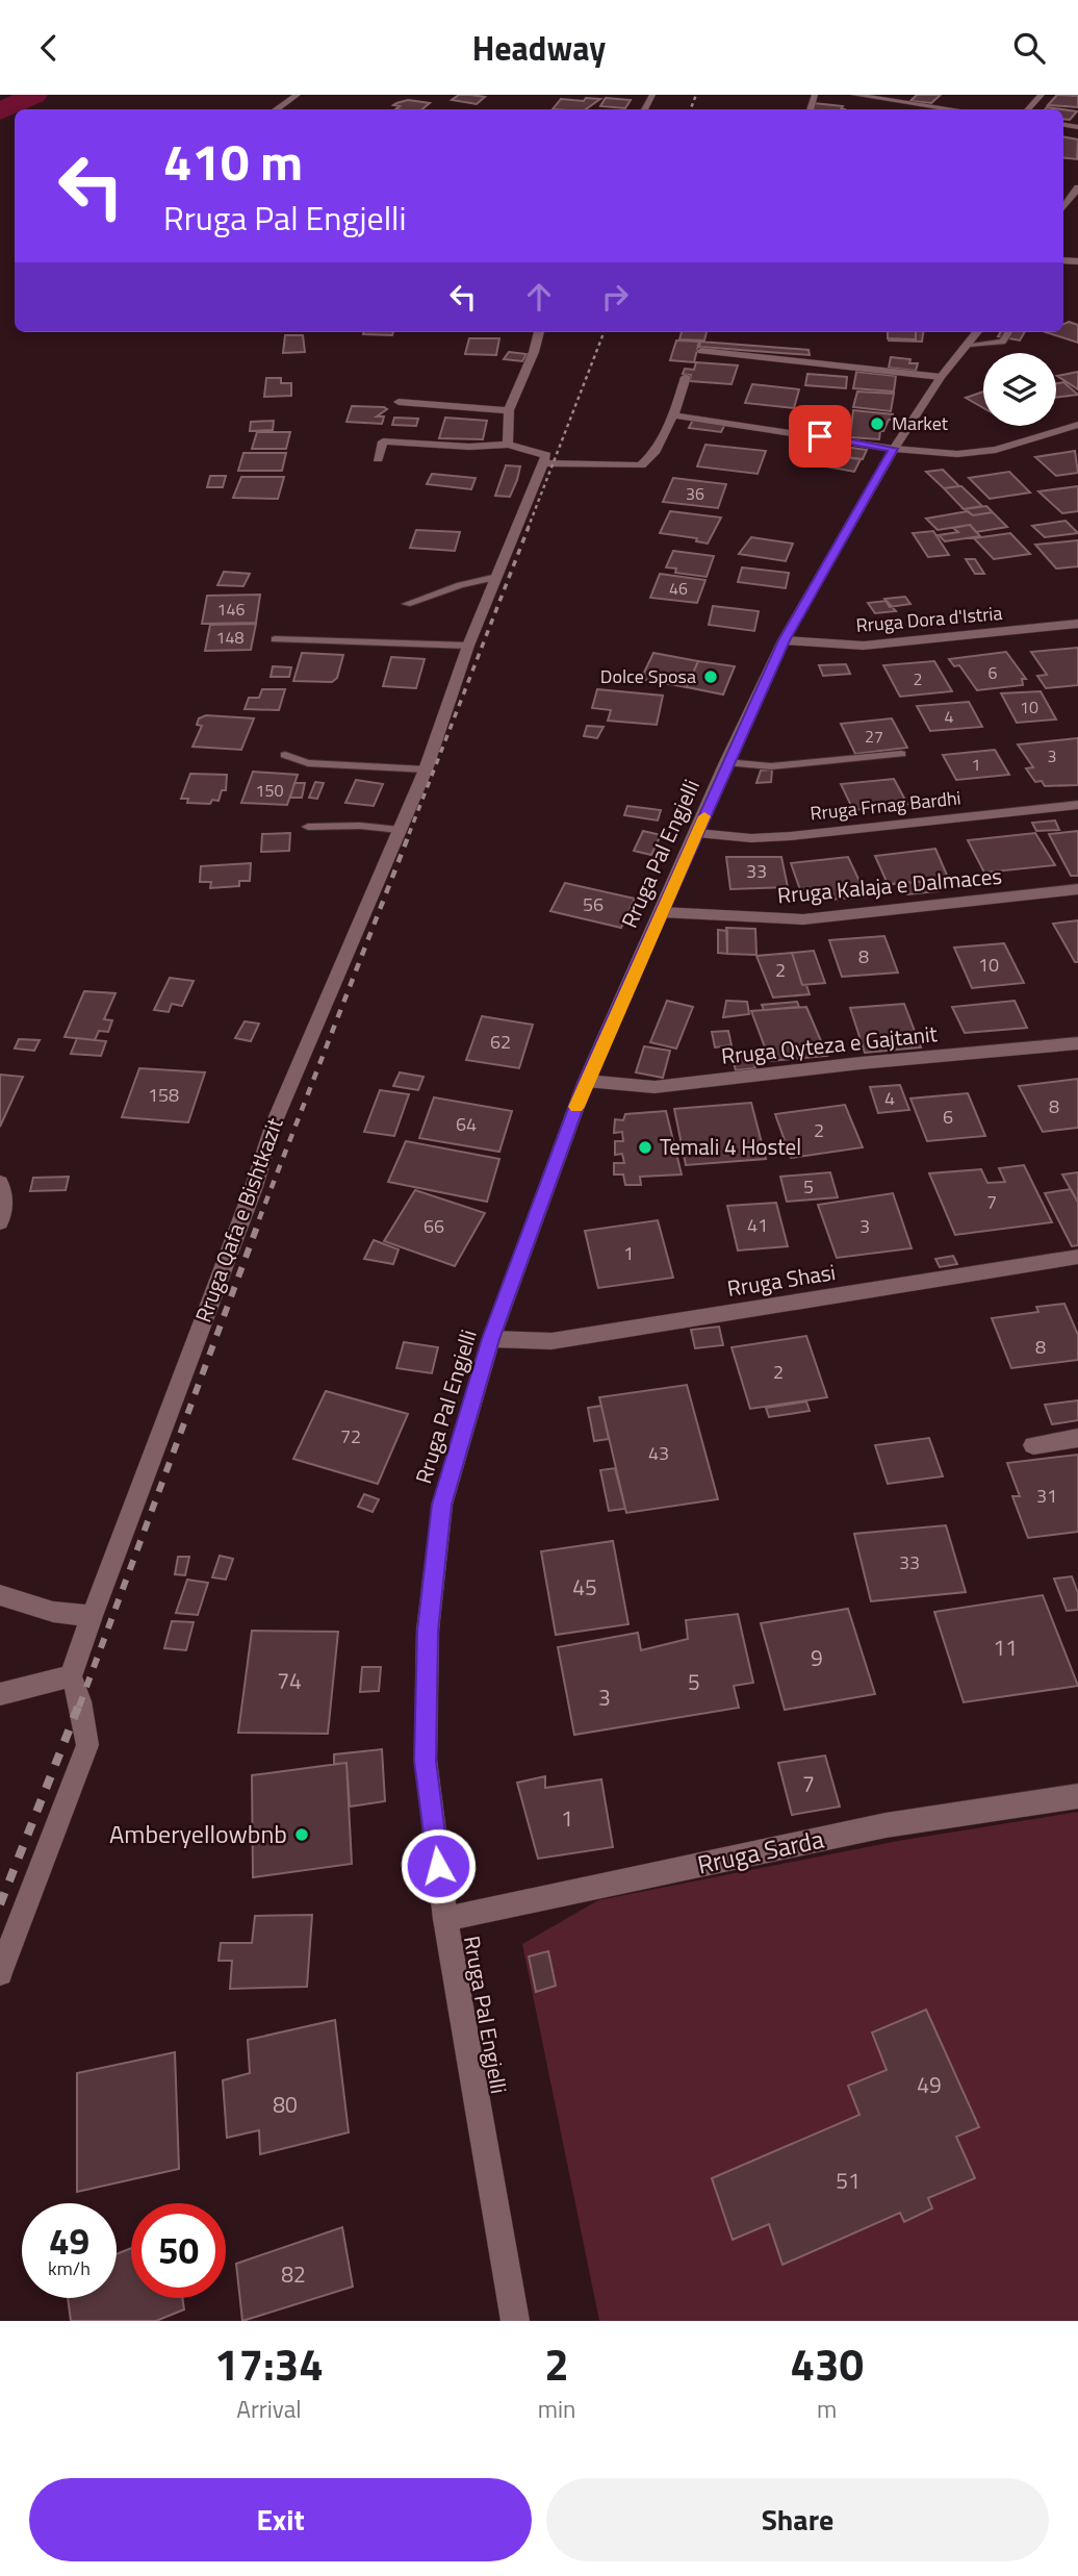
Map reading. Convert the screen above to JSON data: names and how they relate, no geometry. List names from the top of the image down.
{
  "streets": {
    "street": [
      "Rruga Dora d'Istria",
      "Rruga Frnag Bardhi",
      "Rruga Pal Engjelli",
      "Rruga Kalaja e Dalmaces",
      "Rruga Qyteza e Gajtanit",
      "Rruga Qafa e Bishtkazit",
      "Rruga Shasi",
      "Rruga Sarda"
    ]
  },
  "crossings": [
    ["Rruga Dora d'Istria", "Rruga Pal Engjelli"],
    ["Rruga Frnag Bardhi", "Rruga Pal Engjelli"],
    ["Rruga Pal Engjelli", "Rruga Kalaja e Dalmaces"],
    ["Rruga Pal Engjelli", "Rruga Qyteza e Gajtanit"],
    ["Rruga Pal Engjelli", "Rruga Shasi"],
    ["Rruga Pal Engjelli", "Rruga Sarda"]
  ],
  "places": [
    "Market",
    "Dolce Sposa",
    "Temali 4 Hostel",
    "Amberyellowbnb"
  ],
  "house_numbers": [
    "36",
    "46",
    "146",
    "148",
    "6",
    "2",
    "10",
    "4",
    "27",
    "3",
    "1",
    "150",
    "33",
    "56",
    "8",
    "10",
    "2",
    "62",
    "158",
    "4",
    "8",
    "6",
    "64",
    "2",
    "5",
    "7",
    "41",
    "66",
    "3",
    "1",
    "8",
    "2",
    "72",
    "43",
    "31",
    "33",
    "45",
    "11",
    "9",
    "74",
    "5",
    "3",
    "7",
    "1",
    "49",
    "80",
    "51",
    "82"
  ],
  "page": {
    "header": "Headway",
    "turn": ["410 m", "Rruga Pal Engjelli"],
    "speed": "49 km/h",
    "limit": "50",
    "eta": [
      "17:34",
      "Arrival",
      "2",
      "min",
      "430",
      "m"
    ],
    "buttons": ["Exit", "Share"]
  }
}
